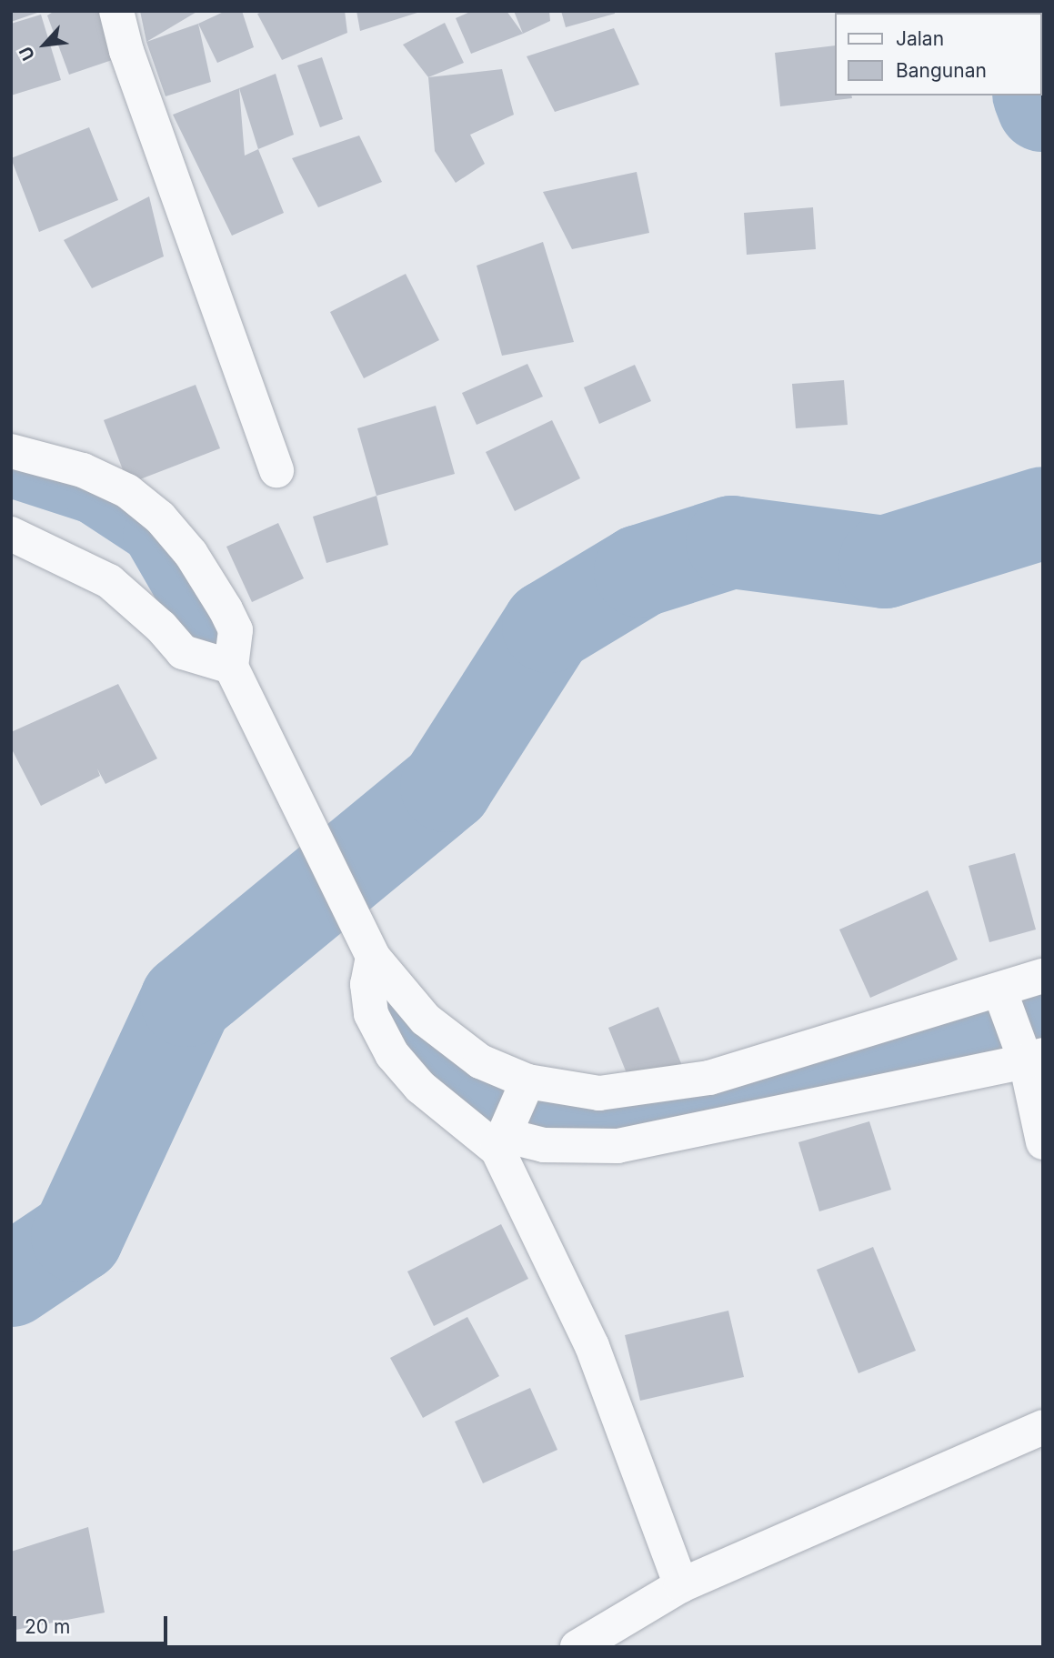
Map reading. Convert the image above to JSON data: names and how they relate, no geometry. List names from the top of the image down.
{
  "legend": ["Jalan", "Bangunan"],
  "scale_bar": "20 m",
  "north": "bottom left"
}
